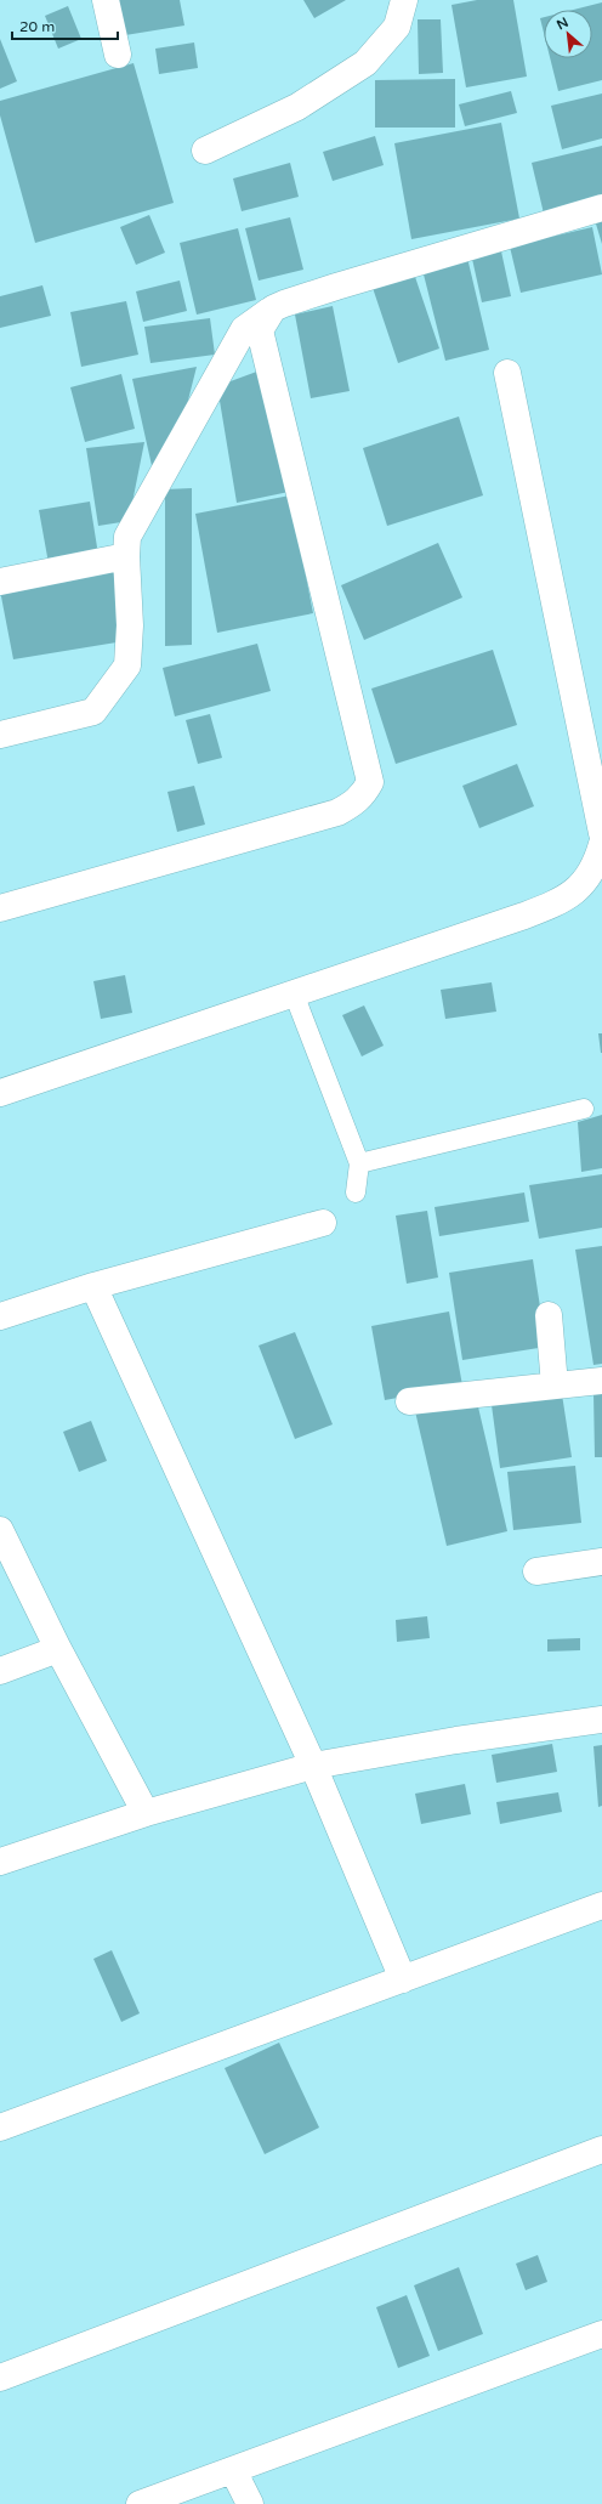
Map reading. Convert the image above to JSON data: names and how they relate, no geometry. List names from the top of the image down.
{
  "scale_bar": "20 m",
  "north": "top left"
}
